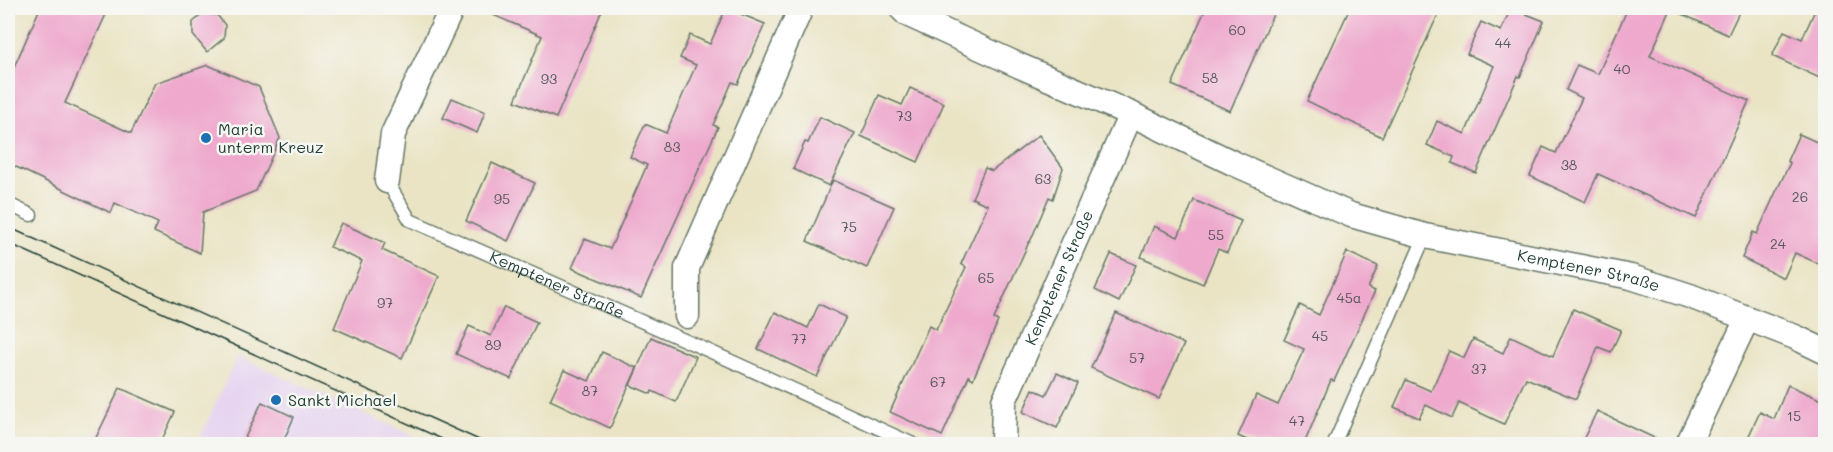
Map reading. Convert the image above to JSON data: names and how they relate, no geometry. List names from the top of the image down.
{
  "streets": {
    "street": ["Kemptener Straße"]
  },
  "places": ["Maria unterm Kreuz", "Sankt Michael"],
  "house_numbers": [
    "60",
    "44",
    "40",
    "58",
    "93",
    "73",
    "83",
    "38",
    "63",
    "26",
    "95",
    "75",
    "55",
    "24",
    "65",
    "45a",
    "97",
    "45",
    "77",
    "89",
    "57",
    "37",
    "67",
    "87",
    "15",
    "47"
  ]
}
